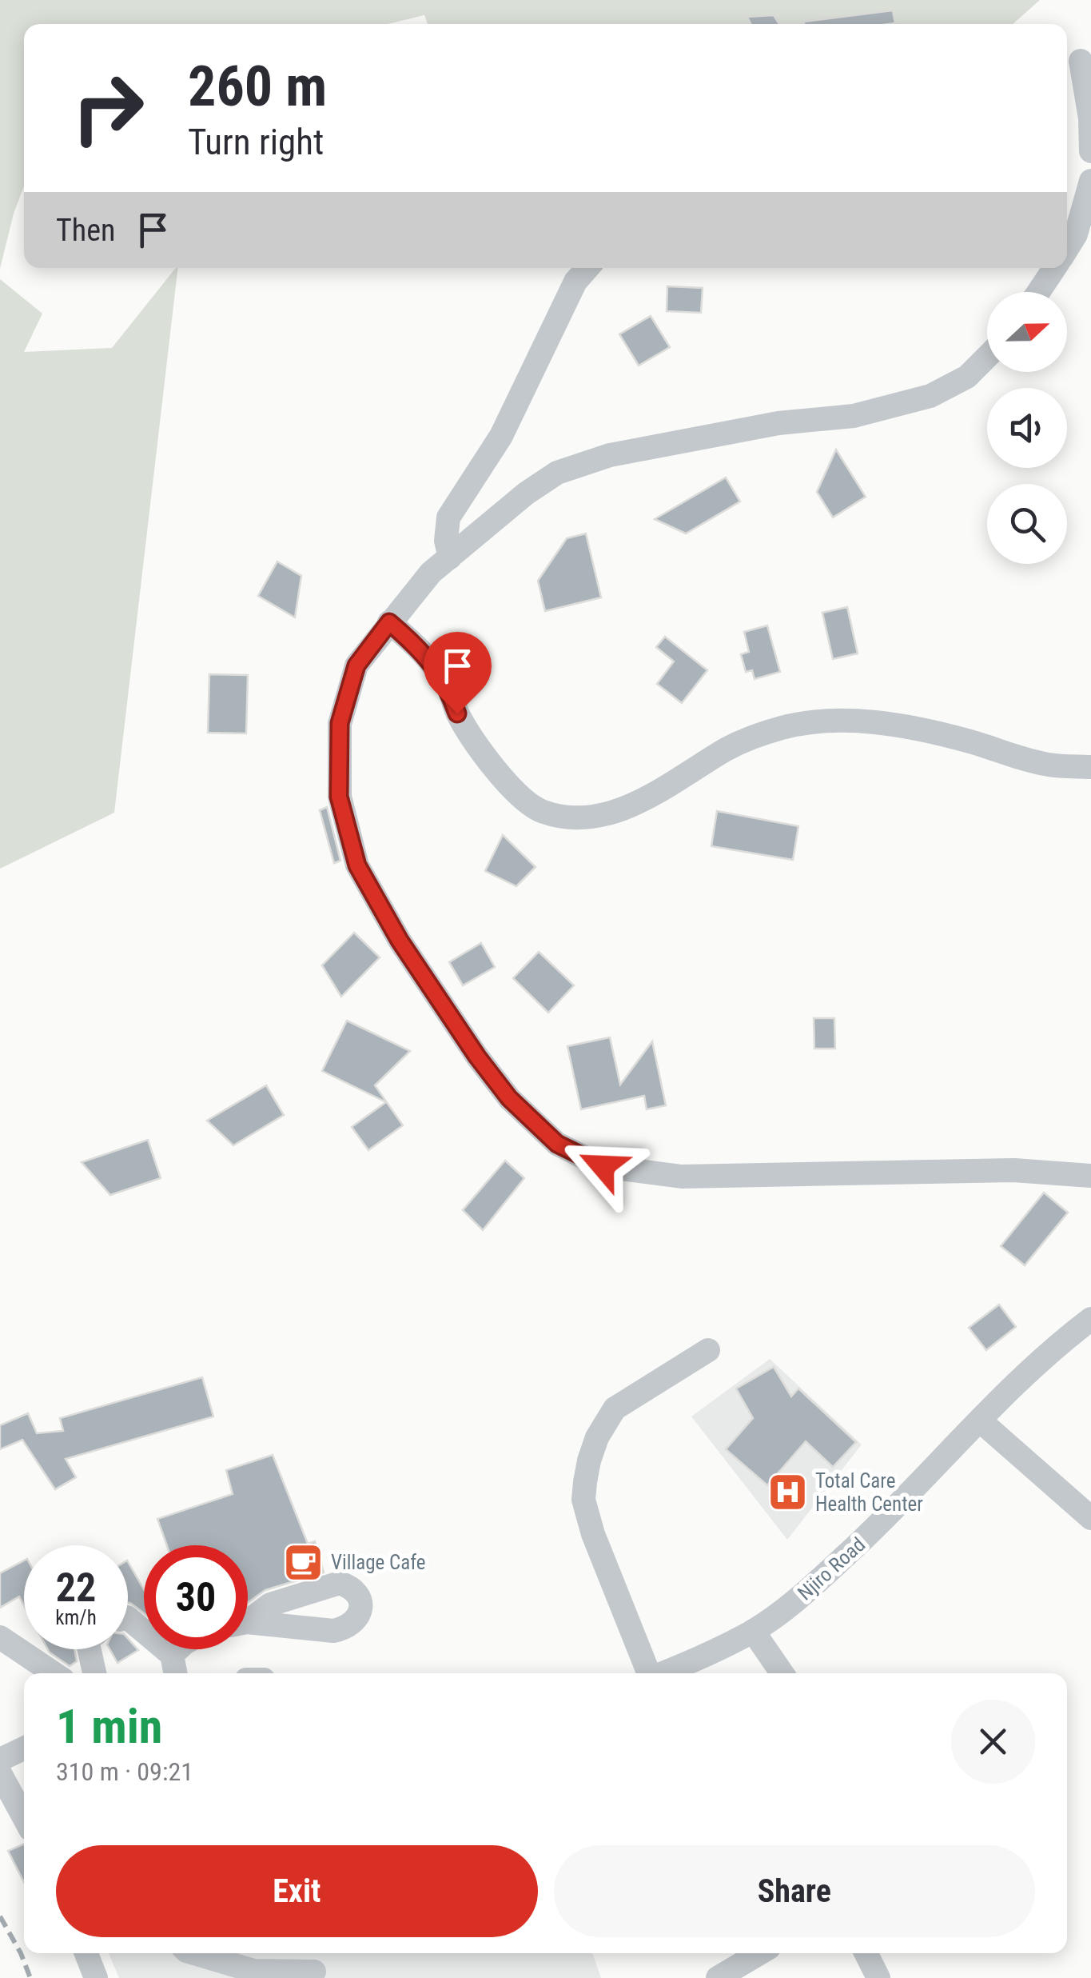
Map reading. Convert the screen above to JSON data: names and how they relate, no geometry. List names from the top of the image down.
{
  "streets": {
    "street": ["Njiro Road"]
  },
  "places": {
    "hospital": ["Total Care Health Center"],
    "cafe": ["Village Cafe"]
  },
  "north": "right",
  "page": {
    "turn": ["260 m", "Turn right"],
    "then": "Then",
    "speed": "22 km/h",
    "limit": "30",
    "heading": ["1 min", "310 m · 09:21"],
    "buttons": ["Exit", "Share"]
  }
}
